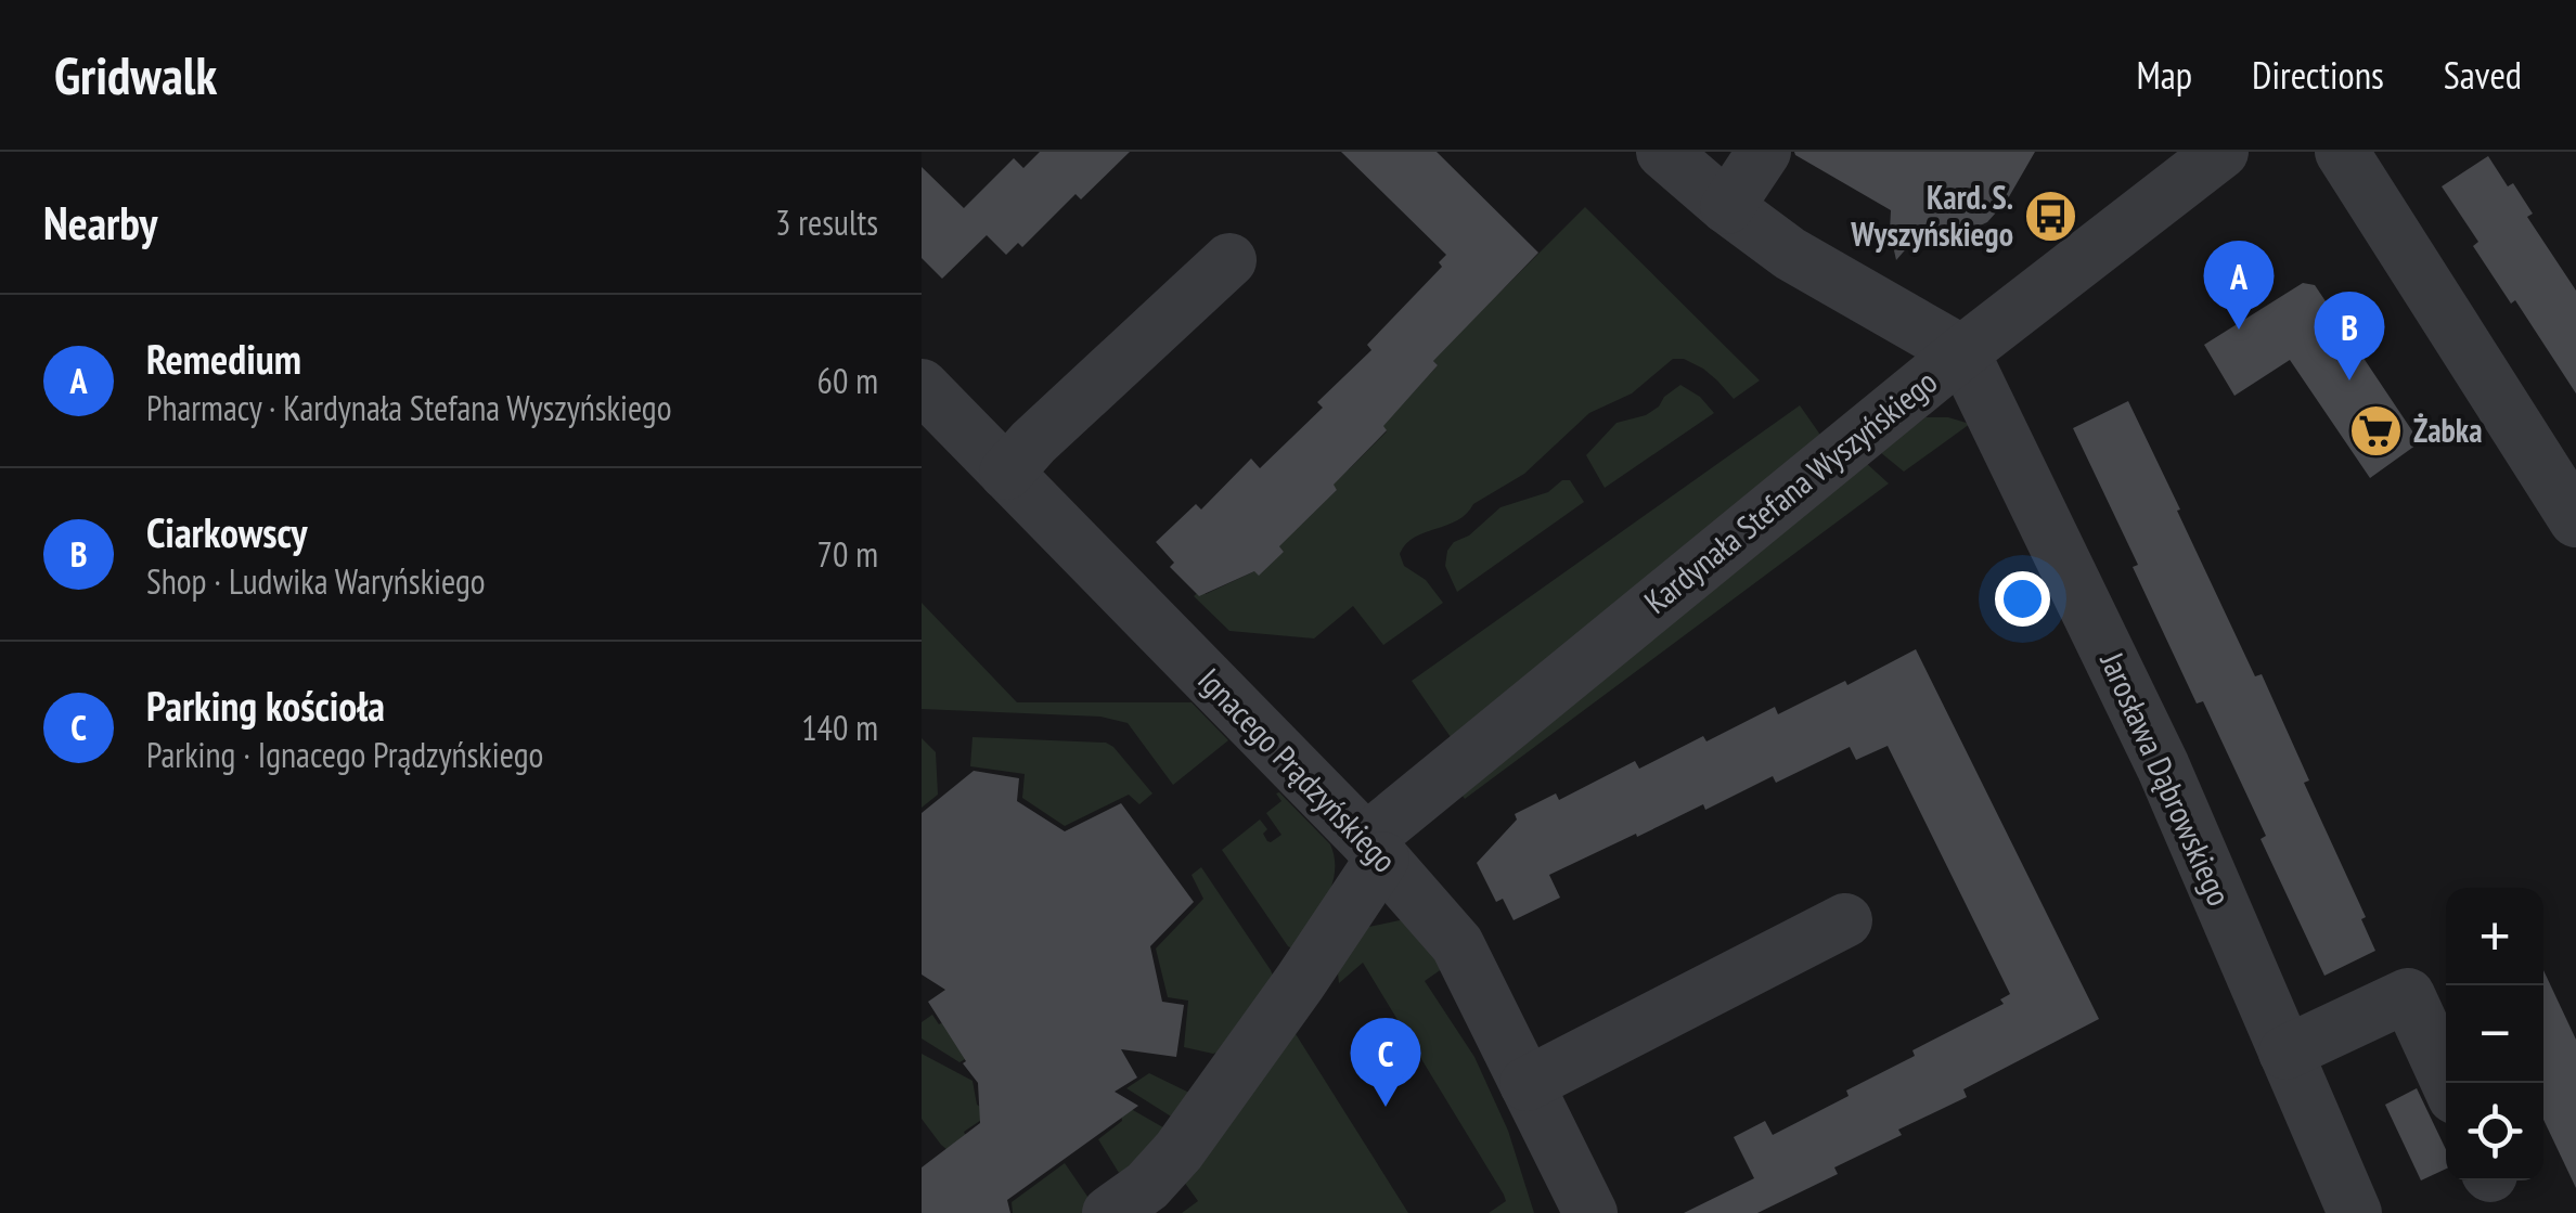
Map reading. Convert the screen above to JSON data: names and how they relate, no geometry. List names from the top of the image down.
{
  "streets": {
    "street": ["Kardynała Stefana Wyszyńskiego", "Ignacego Prądzyńskiego", "Jarosława Dąbrowskiego"]
  },
  "crossings": [
    ["Kardynała Stefana Wyszyńskiego", "Ignacego Prądzyńskiego"],
    ["Kardynała Stefana Wyszyńskiego", "Jarosława Dąbrowskiego"]
  ],
  "places": {
    "bus stop": ["Kard. S. Wyszyńskiego"],
    "supermarket": ["Żabka"]
  },
  "page": {
    "header": "Gridwalk",
    "nav": ["Map", "Directions", "Saved"],
    "heading": ["Nearby", "3 results"],
    "pins": ["A", "B", "C"],
    "list": [
      {
        "mark": "A",
        "name": "Remedium",
        "note": "Pharmacy · Kardynała Stefana Wyszyńskiego",
        "value": "60 m"
      },
      {
        "mark": "B",
        "name": "Ciarkowscy",
        "note": "Shop · Ludwika Waryńskiego",
        "value": "70 m"
      },
      {
        "mark": "C",
        "name": "Parking kościoła",
        "note": "Parking · Ignacego Prądzyńskiego",
        "value": "140 m"
      }
    ],
    "map_buttons": ["+", "−"]
  }
}
